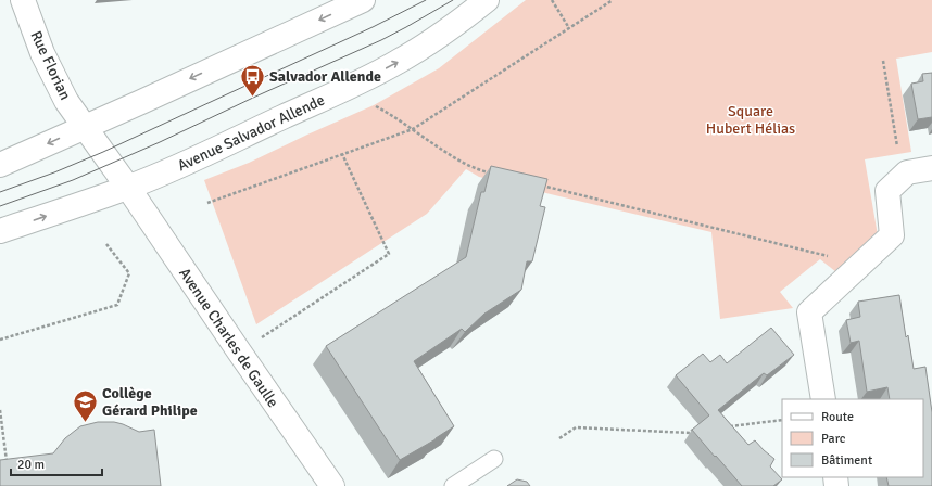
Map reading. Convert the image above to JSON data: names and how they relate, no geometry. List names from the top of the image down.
{
  "streets": {
    "street": ["Rue Florian", "Avenue Salvador Allende", "Avenue Charles de Gaulle"]
  },
  "crossings": [
    ["Rue Florian", "Avenue Salvador Allende"],
    ["Rue Florian", "Avenue Charles de Gaulle"],
    ["Avenue Salvador Allende", "Avenue Charles de Gaulle"]
  ],
  "parks": ["Square Hubert Hélias"],
  "places": {
    "bus stop": ["Salvador Allende"],
    "school or university": ["Collège Gérard Philipe"]
  },
  "legend": ["Route", "Parc", "Bâtiment"],
  "scale_bar": "20 m"
}
